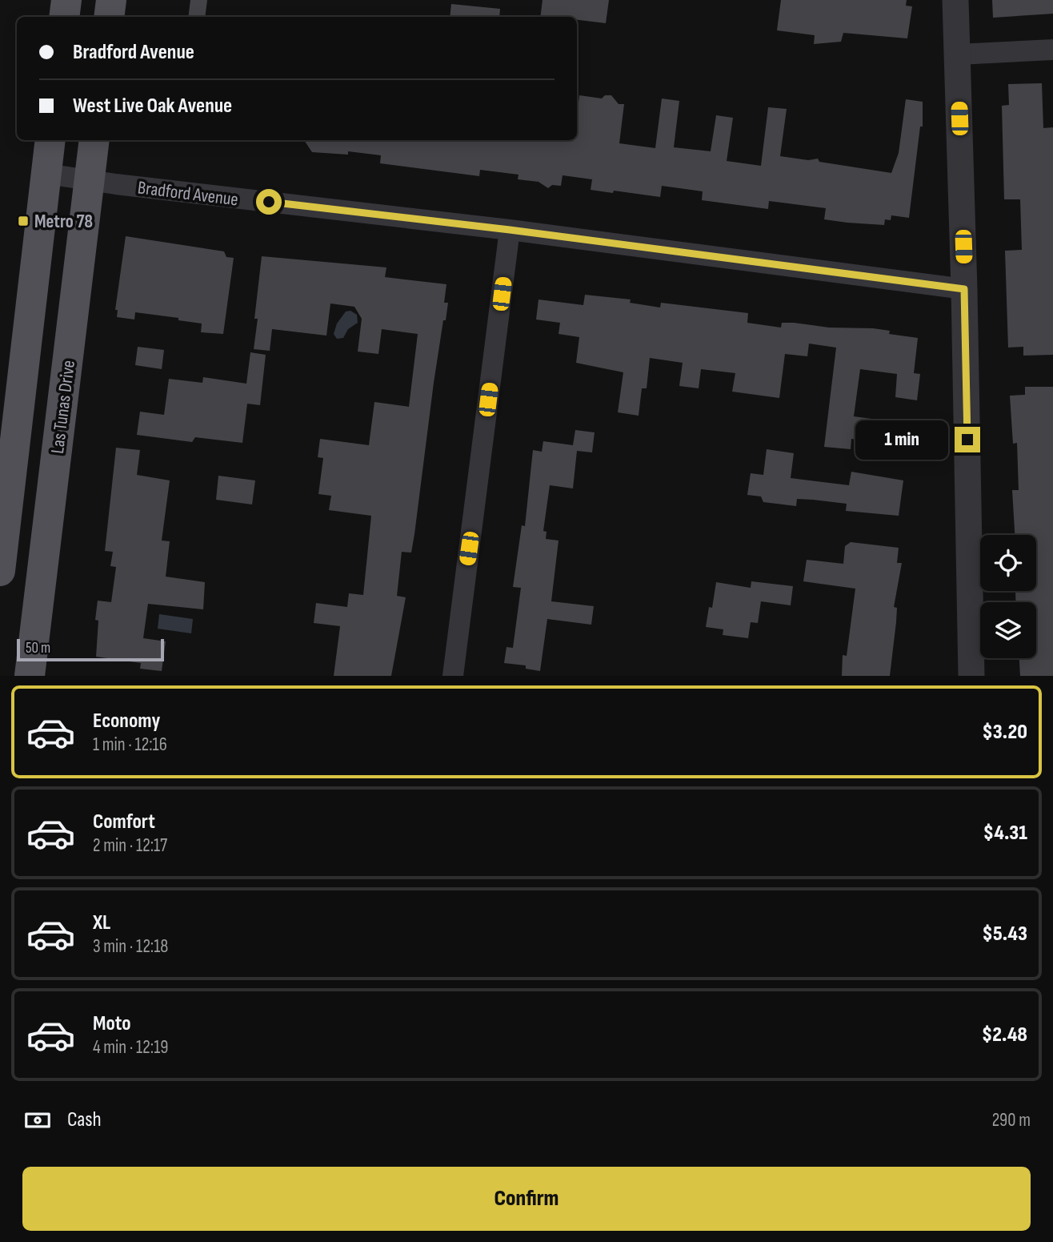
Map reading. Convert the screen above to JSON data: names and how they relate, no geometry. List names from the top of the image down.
{
  "streets": {
    "main road": ["Las Tunas Drive"],
    "street": ["Bradford Avenue"]
  },
  "crossings": [
    ["Bradford Avenue", "Las Tunas Drive"]
  ],
  "places": {
    "transit": ["Metro 78"]
  },
  "scale_bar": "50 m",
  "page": {
    "banner": ["Bradford Avenue", "West Live Oak Avenue"],
    "bubble": "1 min",
    "scale": "50 m",
    "list": [
      {
        "name": "Economy",
        "note": "1 min · 12:16",
        "value": "$3.20"
      },
      {
        "name": "Comfort",
        "note": "2 min · 12:17",
        "value": "$4.31"
      },
      {
        "name": "XL",
        "note": "3 min · 12:18",
        "value": "$5.43"
      },
      {
        "name": "Moto",
        "note": "4 min · 12:19",
        "value": "$2.48"
      }
    ],
    "pay": ["Cash", "290 m"],
    "buttons": "Confirm"
  }
}
